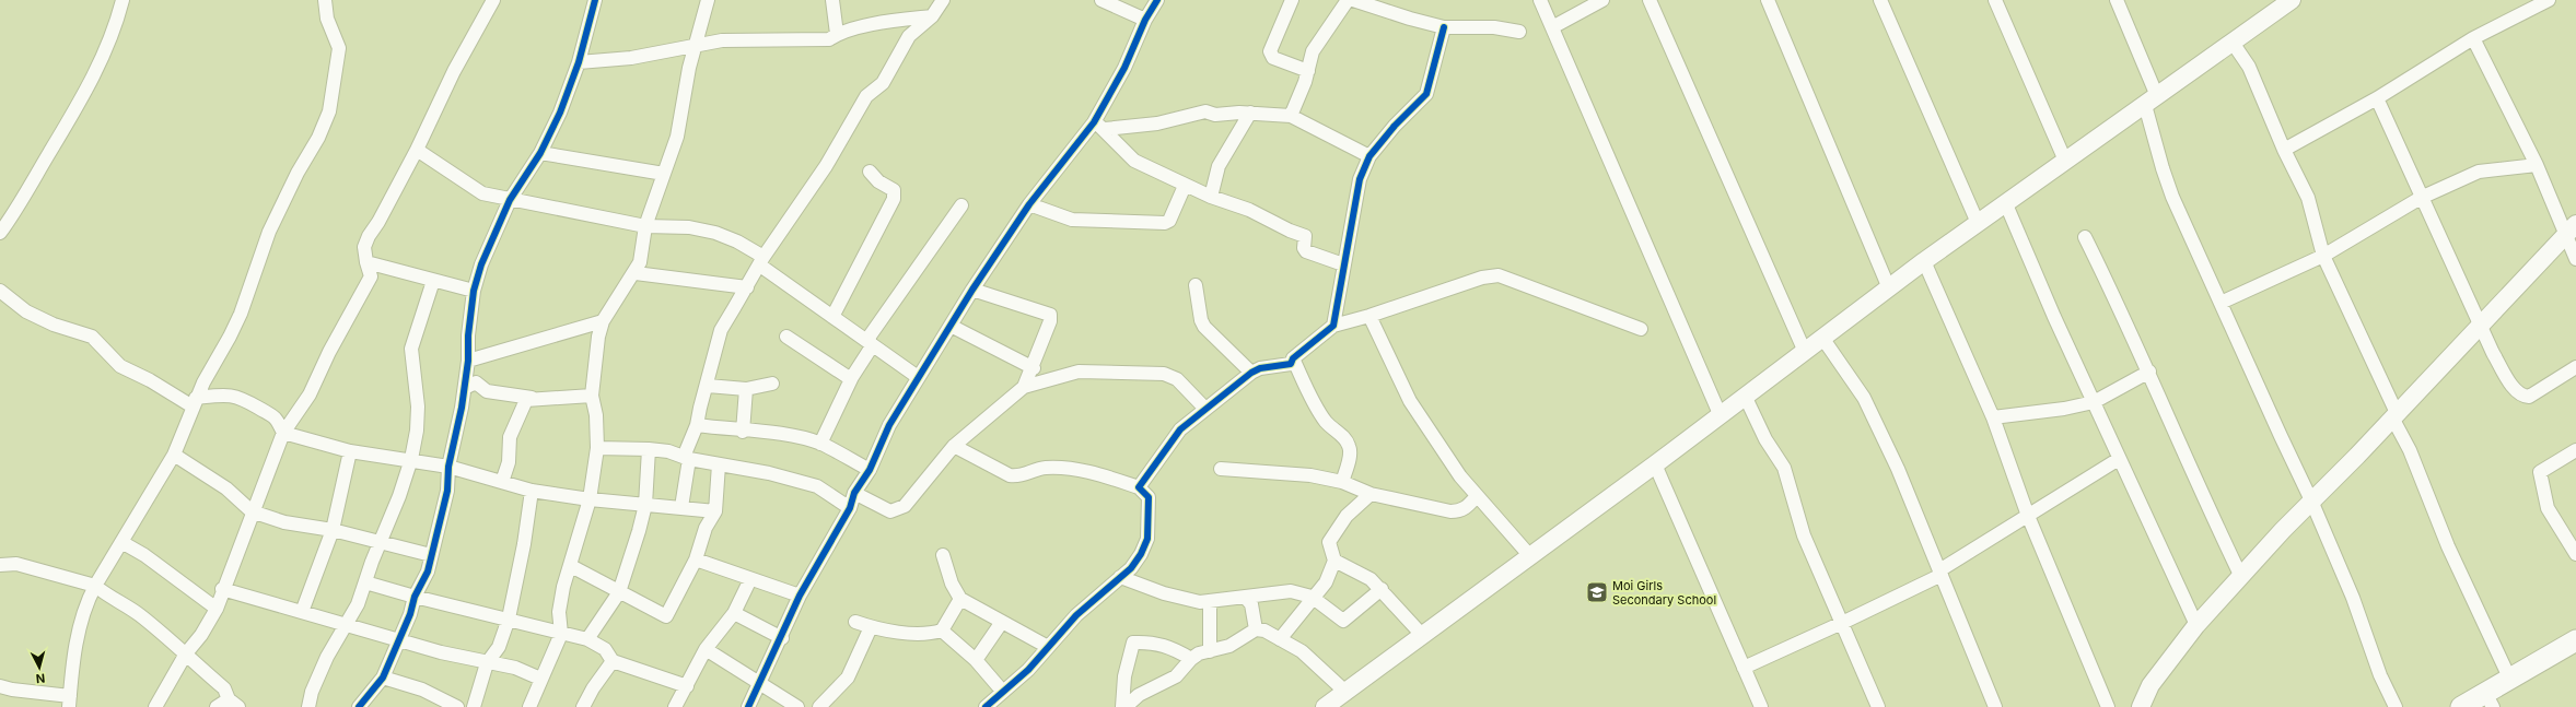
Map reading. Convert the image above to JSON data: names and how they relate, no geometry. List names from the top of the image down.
{
  "places": {
    "school or university": ["Moi Girls Secondary School"]
  },
  "north": "bottom"
}
